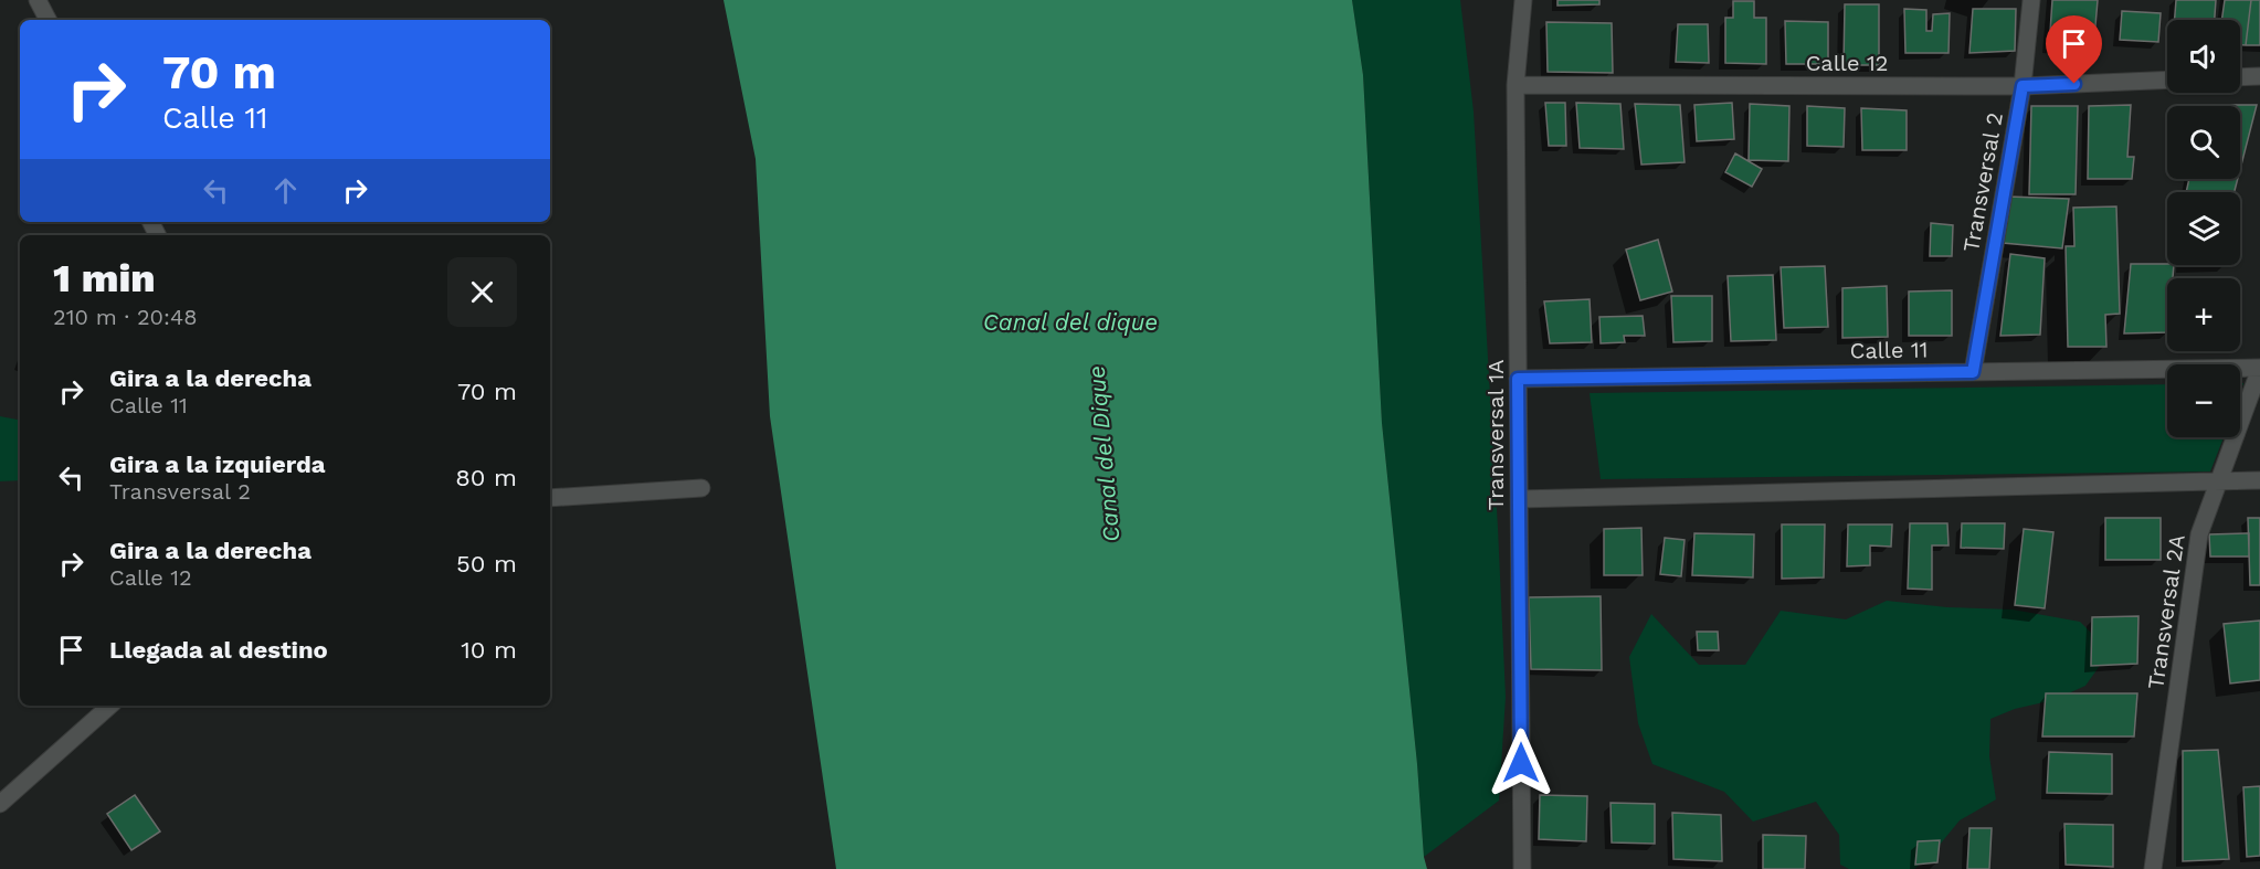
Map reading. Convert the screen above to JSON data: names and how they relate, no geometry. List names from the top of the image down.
{
  "streets": {
    "street": [
      "Calle 12",
      "Transversal 2",
      "Calle 11",
      "Transversal 1A",
      "Transversal 2A"
    ]
  },
  "crossings": [
    ["Calle 12", "Transversal 2"],
    ["Calle 12", "Transversal 1A"],
    ["Transversal 2", "Calle 11"],
    ["Calle 11", "Transversal 1A"],
    ["Calle 11", "Transversal 2A"]
  ],
  "water": ["Canal del dique", "Canal del Dique"],
  "page": {
    "map_buttons": ["+", "−"],
    "turn": ["70 m", "Calle 11"],
    "heading": ["1 min", "210 m · 20:48"],
    "list": [
      {
        "name": "Gira a la derecha",
        "note": "Calle 11",
        "value": "70 m"
      },
      {
        "name": "Gira a la izquierda",
        "note": "Transversal 2",
        "value": "80 m"
      },
      {
        "name": "Gira a la derecha",
        "note": "Calle 12",
        "value": "50 m"
      },
      {
        "name": "Llegada al destino",
        "value": "10 m"
      }
    ]
  }
}
